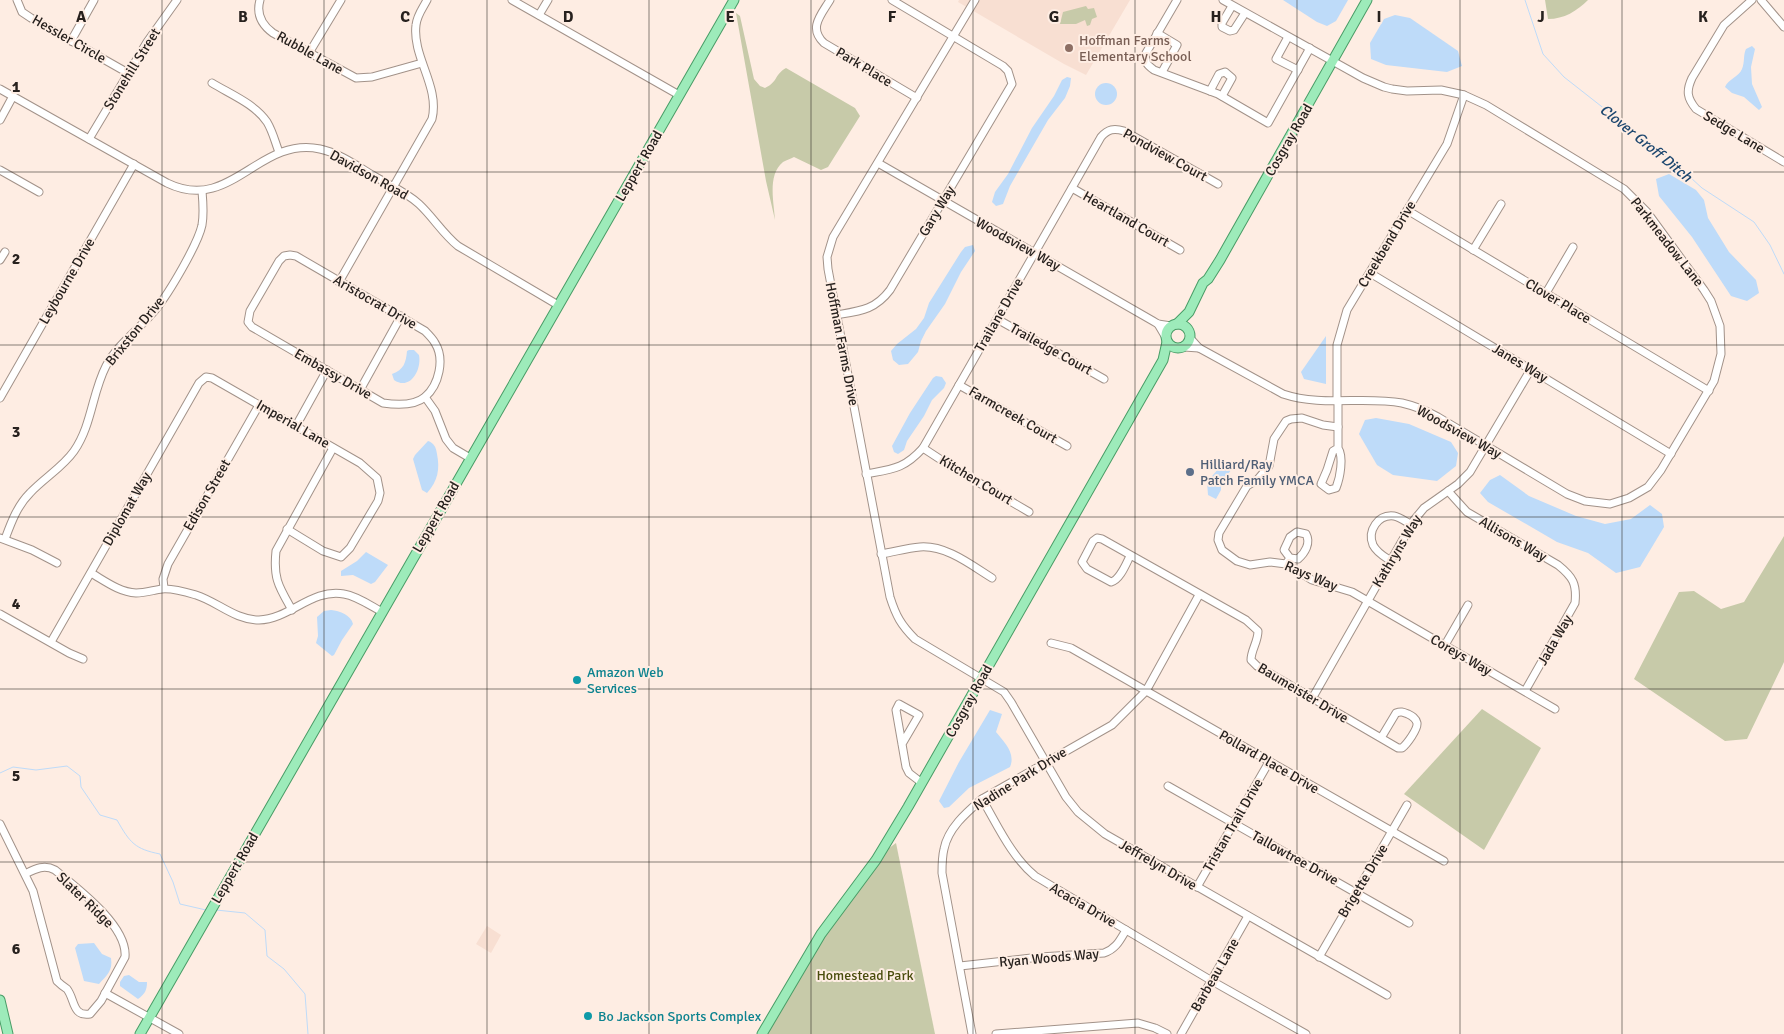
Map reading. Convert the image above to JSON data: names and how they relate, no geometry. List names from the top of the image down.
{
  "streets": {
    "main road": ["Cosgray Road", "Leppert Road"],
    "street": [
      "Hessler Circle",
      "Rubble Lane",
      "Park Place",
      "Stonehill Street",
      "Sedge Lane",
      "Pondview Court",
      "Davidson Road",
      "Gary Way",
      "Heartland Court",
      "Parkmeadow Lane",
      "Woodsview Way",
      "Creekbend Drive",
      "Leybourne Drive",
      "Clover Place",
      "Aristocrat Drive",
      "Trailane Drive",
      "Brixston Drive",
      "Hoffman Farms Drive",
      "Trailedge Court",
      "Janes Way",
      "Embassy Drive",
      "Farmcreek Court",
      "Imperial Lane",
      "Kitchen Court",
      "Edison Street",
      "Diplomat Way",
      "Allisons Way",
      "Kathryns Way",
      "Rays Way",
      "Jada Way",
      "Coreys Way",
      "Baumeister Drive",
      "Pollard Place Drive",
      "Nadine Park Drive",
      "Tristan Trail Drive",
      "Tallowtree Drive",
      "Jeffrelyn Drive",
      "Brigette Drive",
      "Slater Ridge",
      "Acacia Drive",
      "Ryan Woods Way",
      "Barbeau Lane"
    ]
  },
  "crossings": [
    ["Hessler Circle", "Stonehill Street"],
    ["Park Place", "Hoffman Farms Drive"],
    ["Stonehill Street", "Davidson Road"],
    ["Cosgray Road", "Parkmeadow Lane"],
    ["Cosgray Road", "Woodsview Way"],
    ["Cosgray Road", "Hoffman Farms Drive"],
    ["Cosgray Road", "Jeffrelyn Drive"],
    ["Pondview Court", "Trailane Drive"],
    ["Leppert Road", "Davidson Road"],
    ["Davidson Road", "Leybourne Drive"],
    ["Davidson Road", "Brixston Drive"],
    ["Gary Way", "Woodsview Way"],
    ["Gary Way", "Hoffman Farms Drive"],
    ["Heartland Court", "Trailane Drive"],
    ["Parkmeadow Lane", "Woodsview Way"],
    ["Parkmeadow Lane", "Creekbend Drive"],
    ["Parkmeadow Lane", "Clover Place"],
    ["Parkmeadow Lane", "Janes Way"],
    ["Woodsview Way", "Creekbend Drive"],
    ["Woodsview Way", "Trailane Drive"],
    ["Woodsview Way", "Hoffman Farms Drive"],
    ["Woodsview Way", "Kathryns Way"],
    ["Creekbend Drive", "Clover Place"],
    ["Creekbend Drive", "Janes Way"],
    ["Creekbend Drive", "Rays Way"],
    ["Aristocrat Drive", "Embassy Drive"],
    ["Trailane Drive", "Hoffman Farms Drive"],
    ["Trailane Drive", "Trailedge Court"],
    ["Trailane Drive", "Farmcreek Court"],
    ["Trailane Drive", "Kitchen Court"],
    ["Hoffman Farms Drive", "Jeffrelyn Drive"],
    ["Janes Way", "Kathryns Way"],
    ["Imperial Lane", "Edison Street"],
    ["Imperial Lane", "Diplomat Way"],
    ["Allisons Way", "Kathryns Way"],
    ["Allisons Way", "Jada Way"],
    ["Kathryns Way", "Rays Way"],
    ["Kathryns Way", "Coreys Way"],
    ["Kathryns Way", "Baumeister Drive"],
    ["Rays Way", "Coreys Way"],
    ["Jada Way", "Coreys Way"],
    ["Baumeister Drive", "Nadine Park Drive"],
    ["Pollard Place Drive", "Nadine Park Drive"],
    ["Pollard Place Drive", "Tristan Trail Drive"],
    ["Pollard Place Drive", "Brigette Drive"],
    ["Nadine Park Drive", "Jeffrelyn Drive"],
    ["Nadine Park Drive", "Acacia Drive"],
    ["Nadine Park Drive", "Ryan Woods Way"],
    ["Tristan Trail Drive", "Tallowtree Drive"],
    ["Tristan Trail Drive", "Jeffrelyn Drive"],
    ["Tallowtree Drive", "Brigette Drive"],
    ["Jeffrelyn Drive", "Brigette Drive"],
    ["Jeffrelyn Drive", "Barbeau Lane"],
    ["Acacia Drive", "Ryan Woods Way"],
    ["Acacia Drive", "Barbeau Lane"]
  ],
  "water": ["Clover Groff Ditch"],
  "parks": ["Homestead Park"],
  "places": [
    "Hoffman Farms Elementary School",
    "Hilliard/Ray Patch Family YMCA",
    "Amazon Web Services",
    "Bo Jackson Sports Complex"
  ],
  "grid": {
    "columns": [
      "A",
      "B",
      "C",
      "D",
      "E",
      "F",
      "G",
      "H",
      "I",
      "J",
      "K"
    ],
    "rows": [
      "1",
      "2",
      "3",
      "4",
      "5",
      "6"
    ]
  }
}
